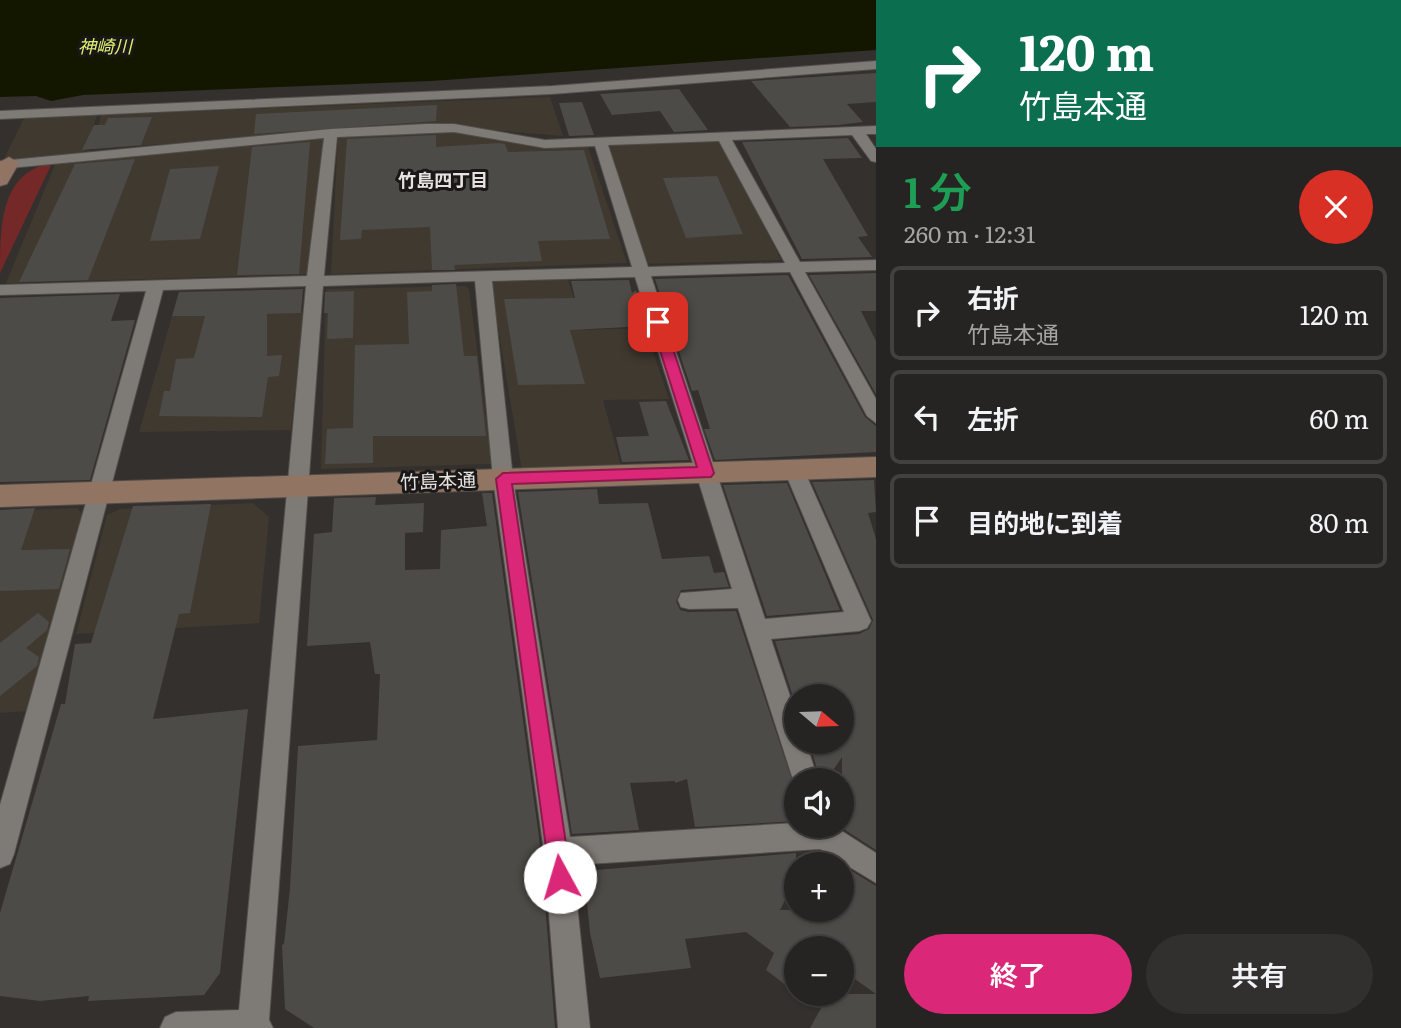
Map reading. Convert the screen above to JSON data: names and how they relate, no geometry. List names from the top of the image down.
{
  "streets": {
    "street": ["竹島本通"]
  },
  "districts": ["竹島四丁目"],
  "water": ["神崎川"],
  "north": "right",
  "page": {
    "turn": ["120 m", "竹島本通"],
    "heading": ["1 分", "260 m · 12:31"],
    "list": [
      {
        "name": "右折",
        "note": "竹島本通",
        "value": "120 m"
      },
      {
        "name": "左折",
        "value": "60 m"
      },
      {
        "name": "目的地に到着",
        "value": "80 m"
      }
    ],
    "map_buttons": ["+", "−"],
    "buttons": ["終了", "共有"]
  }
}
